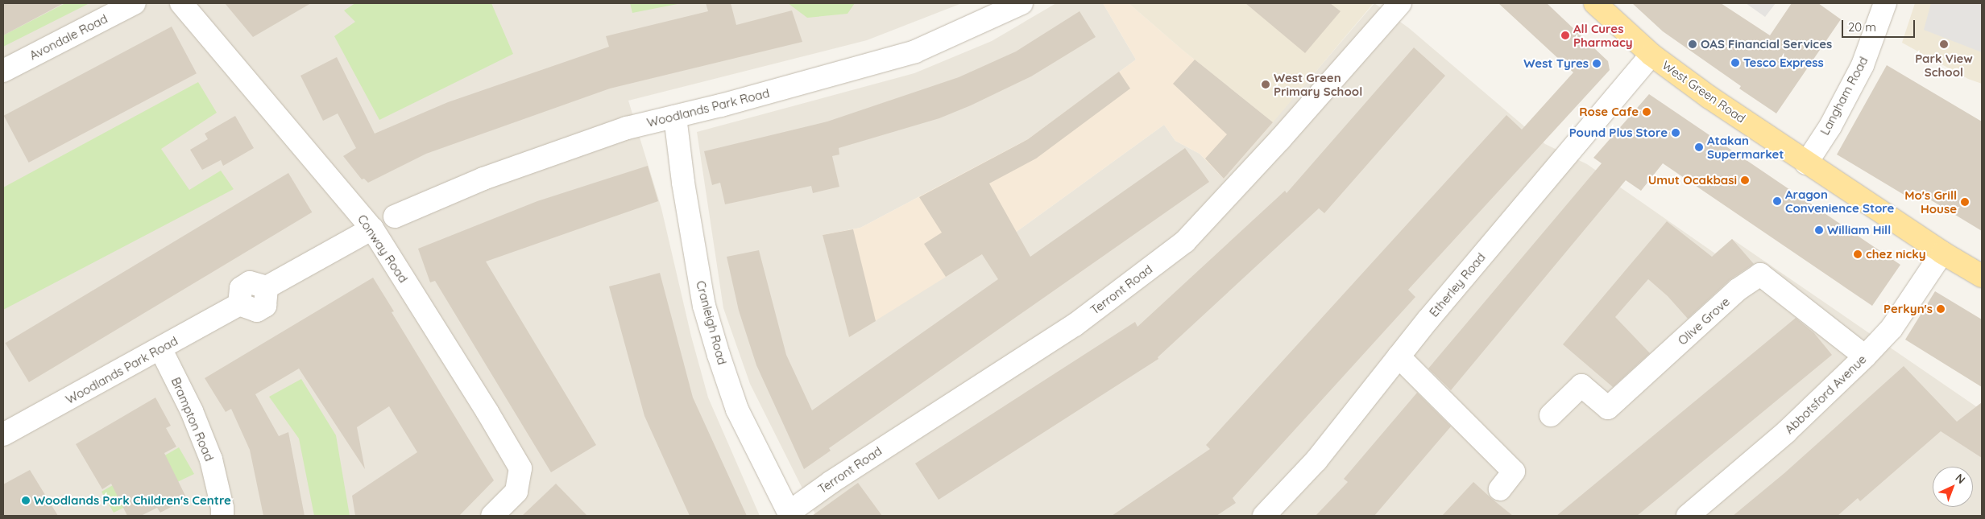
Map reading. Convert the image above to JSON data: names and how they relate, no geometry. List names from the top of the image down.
{
  "streets": {
    "main road": ["West Green Road"],
    "street": [
      "Avondale Road",
      "Langham Road",
      "Woodlands Park Road",
      "Conway Road",
      "Etherley Road",
      "Terront Road",
      "Olive Grove",
      "Cranleigh Road",
      "Abbotsford Avenue",
      "Brampton Road"
    ]
  },
  "crossings": [
    ["West Green Road", "Langham Road"],
    ["West Green Road", "Etherley Road"],
    ["West Green Road", "Abbotsford Avenue"],
    ["Woodlands Park Road", "Conway Road"],
    ["Woodlands Park Road", "Cranleigh Road"],
    ["Woodlands Park Road", "Brampton Road"],
    ["Terront Road", "Cranleigh Road"],
    ["Olive Grove", "Abbotsford Avenue"]
  ],
  "places": [
    "All Cures Pharmacy",
    "OAS Financial Services",
    "Park View School",
    "Tesco Express",
    "West Tyres",
    "West Green Primary School",
    "Rose Cafe",
    "Pound Plus Store",
    "Atakan Supermarket",
    "Umut Ocakbasi",
    "Aragon Convenience Store",
    "Mo's Grill House",
    "William Hill",
    "chez nicky",
    "Perkyn's",
    "Woodlands Park Children's Centre"
  ],
  "scale_bar": "20 m",
  "north": "top right"
}
